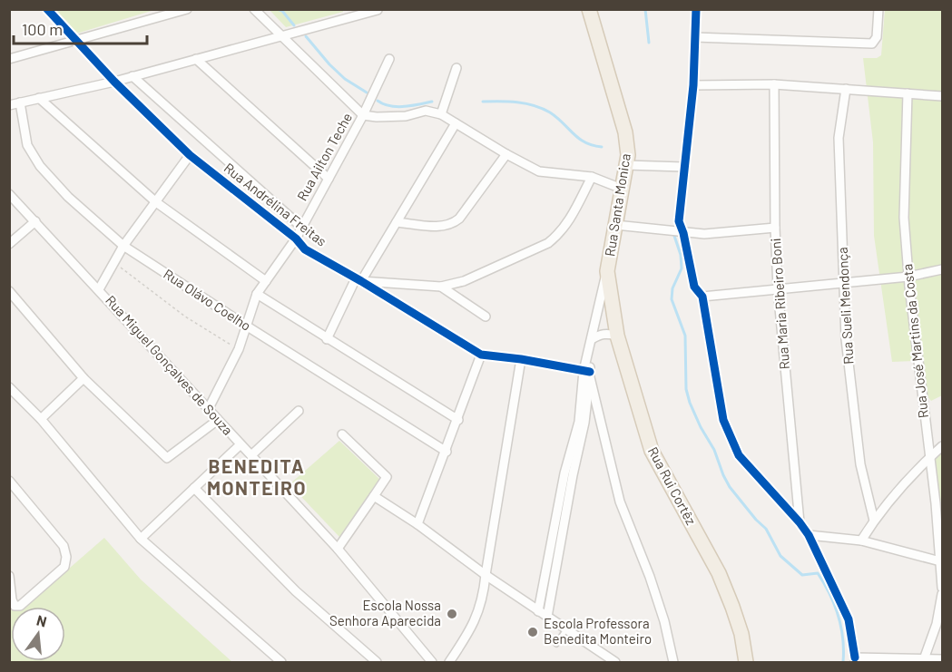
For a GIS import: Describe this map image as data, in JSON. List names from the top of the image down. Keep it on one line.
{"streets":{"main road":["Rua Santa Monica","Rua Rui Cortêz"],"street":["Rua Ailton Teche","Rua Andrélina Freitas","Rua Olávo Coelho","Rua Maria Ribeiro Boni","Rua Sueli Mendonça","Rua José Martins da Costa","Rua Miguel Gonçalves de Souza"]},"crossings":[["Rua Ailton Teche","Rua Andrélina Freitas"],["Rua Ailton Teche","Rua Olávo Coelho"],["Rua Ailton Teche","Rua Miguel Gonçalves de Souza"],["Rua Andrélina Freitas","Rua Santa Monica"],["Rua Santa Monica","Rua Rui Cortêz"]],"districts":["BENEDITA MONTEIRO"],"places":["Escola Nossa Senhora Aparecida","Escola Professora Benedita Monteiro"],"scale_bar":"100 m","north":"top"}
